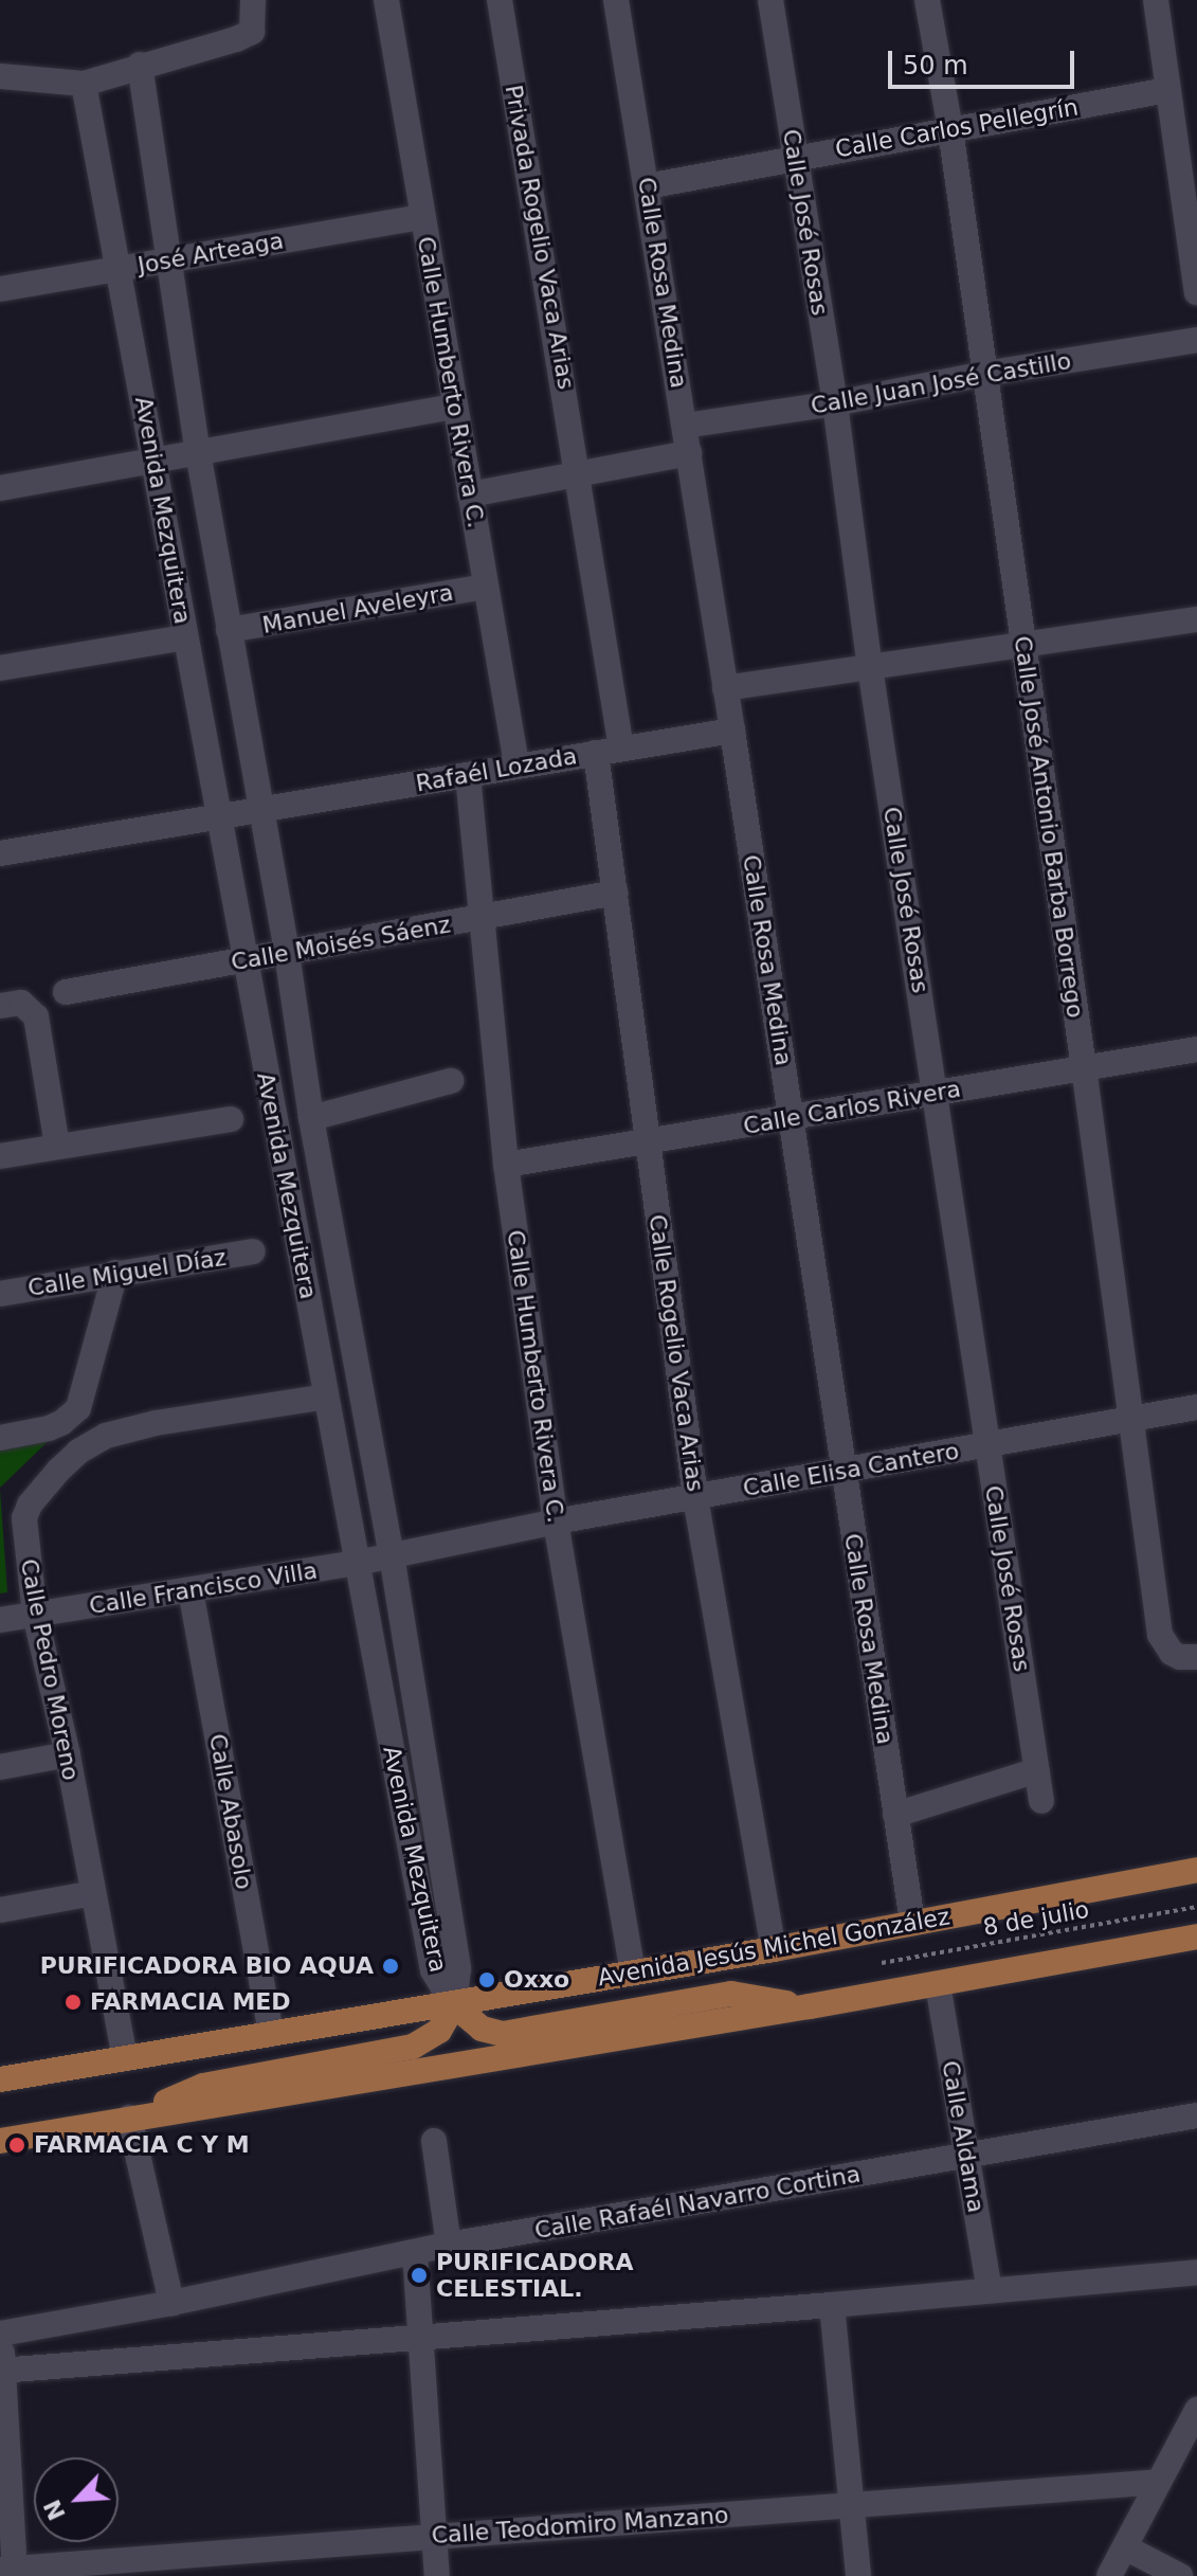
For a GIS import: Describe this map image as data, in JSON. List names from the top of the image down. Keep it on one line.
{"streets":{"main road":["Avenida Jesús Michel González"],"street":["Calle Carlos Pellegrín","Calle José Rosas","Privada Rogelio Vaca Arias","José Arteaga","Calle Rosa Medina","Calle Humberto Rivera C.","Calle Juan José Castillo","Avenida Mezquitera","Manuel Aveleyra","Rafaél Lozada","Calle José Antonio Barba Borrego","Calle Moisés Sáenz","Calle Carlos Rivera","Calle Miguel Díaz","Calle Rogelio Vaca Arias","Calle Elisa Cantero","Calle Francisco Villa","Calle Pedro Moreno","Calle Abasolo","Calle Aldama","Calle Rafaél Navarro Cortina","Calle Teodomiro Manzano"],"path":["8 de julio"]},"crossings":[["Calle Carlos Pellegrín","Calle José Rosas"],["Calle Carlos Pellegrín","Calle Rosa Medina"],["Calle Carlos Pellegrín","Calle José Antonio Barba Borrego"],["Calle José Rosas","Calle Juan José Castillo"],["Calle José Rosas","Calle Carlos Rivera"],["Calle José Rosas","Calle Elisa Cantero"],["Privada Rogelio Vaca Arias","Calle Rogelio Vaca Arias"],["José Arteaga","Calle Humberto Rivera C."],["José Arteaga","Avenida Mezquitera"],["Calle Rosa Medina","Calle Juan José Castillo"],["Calle Rosa Medina","Rafaél Lozada"],["Calle Rosa Medina","Calle Carlos Rivera"],["Calle Rosa Medina","Calle Elisa Cantero"],["Calle Rosa Medina","Avenida Jesús Michel González"],["Calle Humberto Rivera C.","Manuel Aveleyra"],["Calle Humberto Rivera C.","Rafaél Lozada"],["Calle Humberto Rivera C.","Calle Moisés Sáenz"],["Calle Humberto Rivera C.","Calle Carlos Rivera"],["Calle Humberto Rivera C.","Calle Elisa Cantero"],["Calle Humberto Rivera C.","Avenida Jesús Michel González"],["Calle Juan José Castillo","Calle José Antonio Barba Borrego"],["Avenida Mezquitera","Manuel Aveleyra"],["Avenida Mezquitera","Rafaél Lozada"],["Avenida Mezquitera","Calle Moisés Sáenz"],["Avenida Mezquitera","Calle Elisa Cantero"],["Avenida Mezquitera","Calle Francisco Villa"],["Avenida Mezquitera","Calle Pedro Moreno"],["Avenida Mezquitera","Avenida Jesús Michel González"],["Rafaél Lozada","Calle Rogelio Vaca Arias"],["Calle José Antonio Barba Borrego","Calle Carlos Rivera"],["Calle José Antonio Barba Borrego","Calle Elisa Cantero"],["Calle Moisés Sáenz","Calle Rogelio Vaca Arias"],["Calle Carlos Rivera","Calle Rogelio Vaca Arias"],["Calle Rogelio Vaca Arias","Calle Elisa Cantero"],["Calle Rogelio Vaca Arias","Avenida Jesús Michel González"],["Calle Elisa Cantero","Calle Francisco Villa"],["Calle Francisco Villa","Calle Pedro Moreno"],["Calle Francisco Villa","Calle Abasolo"],["Calle Pedro Moreno","Avenida Jesús Michel González"],["Calle Abasolo","Avenida Jesús Michel González"],["Calle Aldama","Calle Rafaél Navarro Cortina"]],"places":["PURIFICADORA BIO AQUA","Oxxo","FARMACIA MED","FARMACIA C Y M","PURIFICADORA CELESTIAL."],"scale_bar":"50 m","north":"bottom left"}
